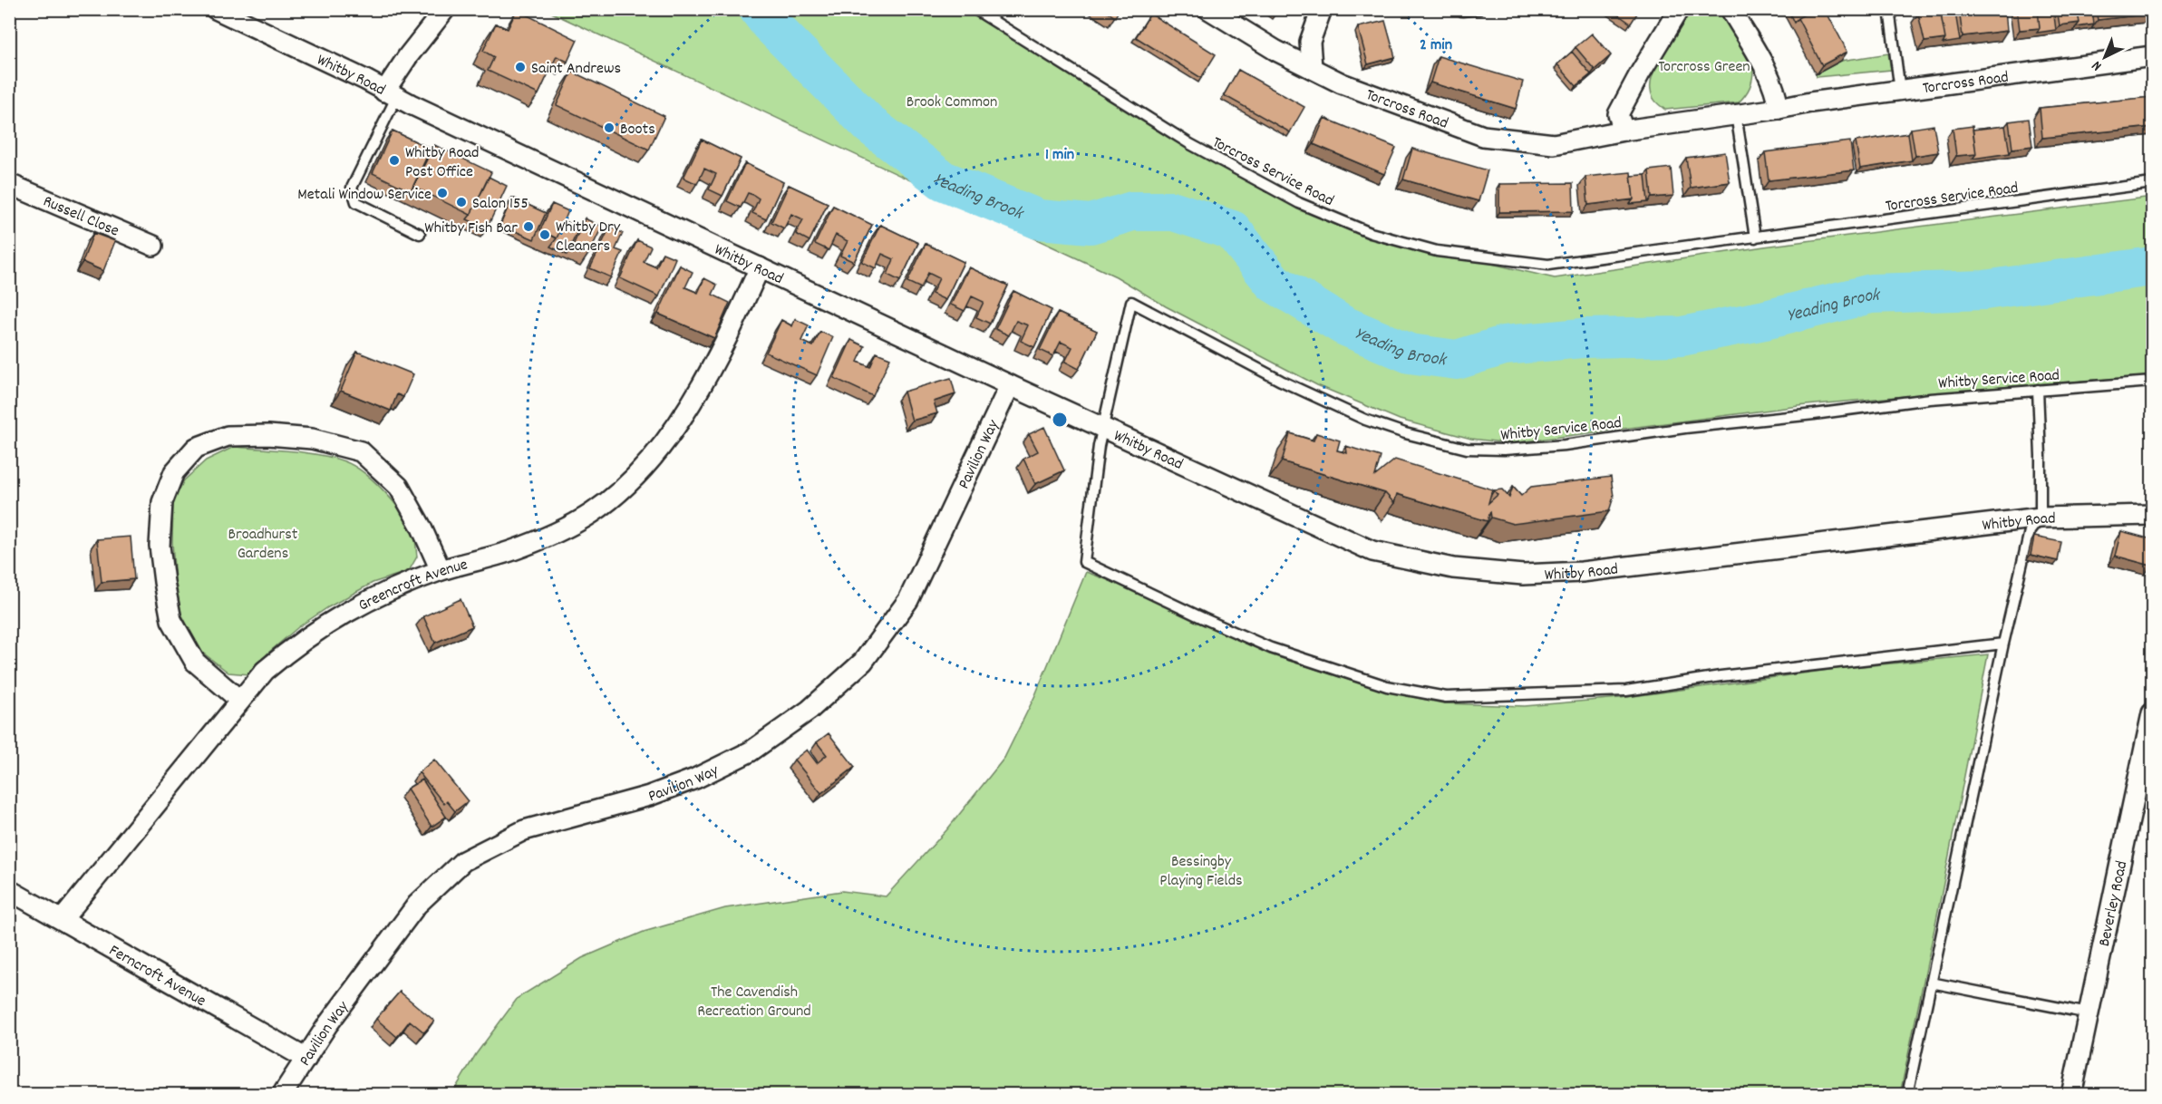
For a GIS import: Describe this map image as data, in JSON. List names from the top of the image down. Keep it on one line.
{"streets":{"street":["Whitby Road","Torcross Road","Russell Close","Pavilion Way","Greencroft Avenue","Beverley Road","Ferncroft Avenue"],"lane":["Torcross Service Road","Whitby Service Road"]},"crossings":[["Whitby Road","Whitby Service Road"],["Whitby Road","Pavilion Way"],["Whitby Road","Greencroft Avenue"],["Pavilion Way","Ferncroft Avenue"],["Greencroft Avenue","Ferncroft Avenue"]],"water":["Yeading Brook"],"parks":["Torcross Green","Brook Common","Broadhurst Gardens","Bessingby Playing Fields","The Cavendish Recreation Ground"],"places":["Saint Andrews","Boots","Whitby Road Post Office","Metali Window Service","Salon 155","Whitby Fish Bar","Whitby Dry Cleaners"],"north":"bottom left","rings":["2 min","1 min"]}
